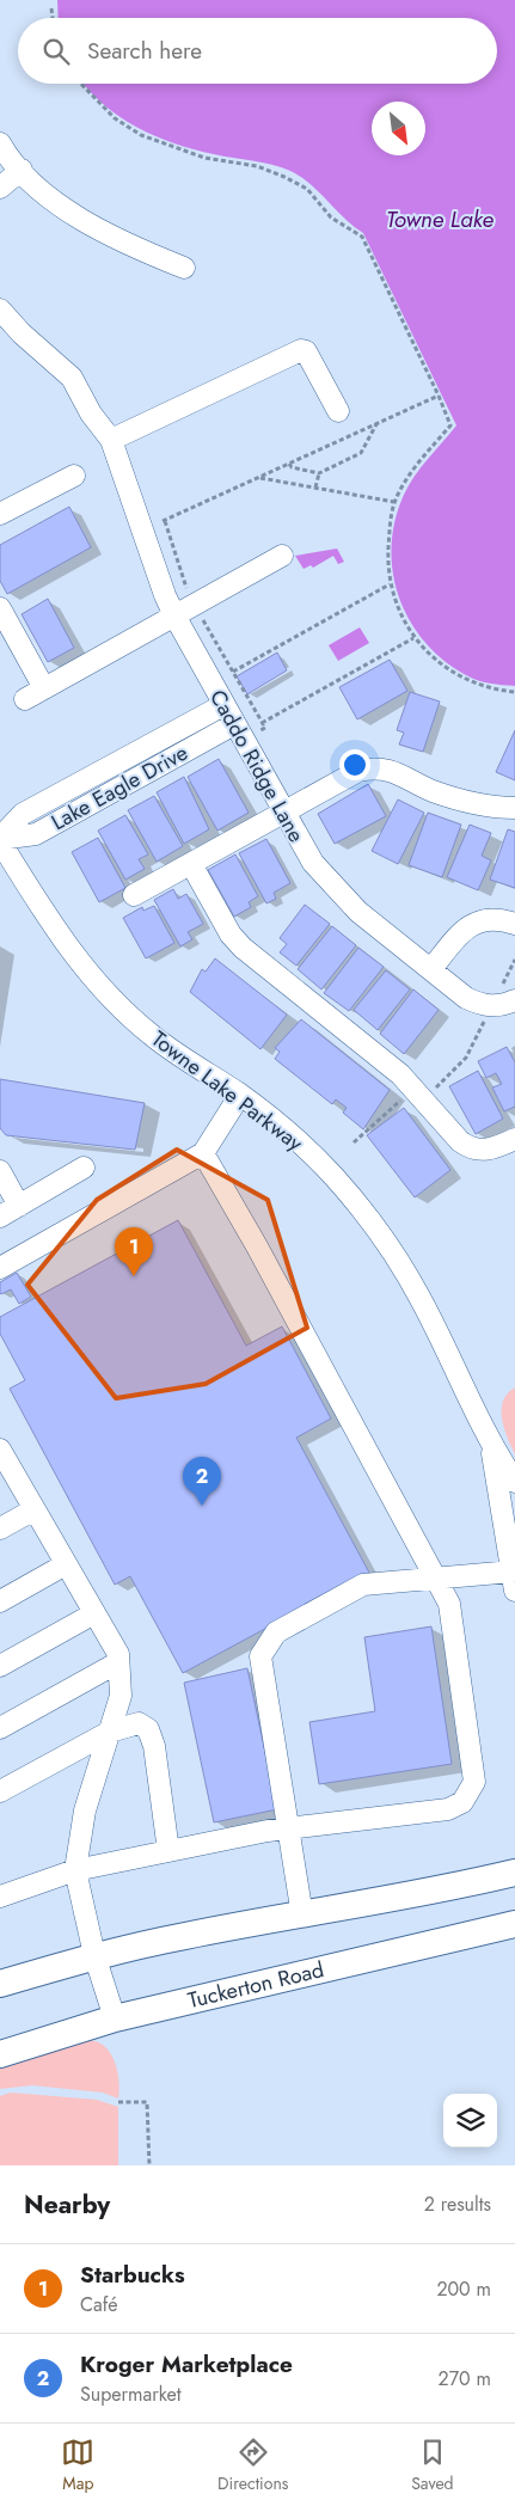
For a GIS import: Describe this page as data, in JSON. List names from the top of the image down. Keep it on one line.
{"streets":{"main road":["Tuckerton Road"],"street":["Caddo Ridge Lane","Lake Eagle Drive","Towne Lake Parkway"]},"crossings":[["Caddo Ridge Lane","Lake Eagle Drive"],["Lake Eagle Drive","Towne Lake Parkway"]],"water":["Towne Lake"],"north":"bottom right","page":{"search":"Search here","pins":["1","2"],"heading":["Nearby","2 results"],"list":[{"mark":"1","name":"Starbucks","note":"Café","value":"200 m"},{"mark":"2","name":"Kroger Marketplace","note":"Supermarket","value":"270 m"}],"nav":["Map","Directions","Saved"]}}
